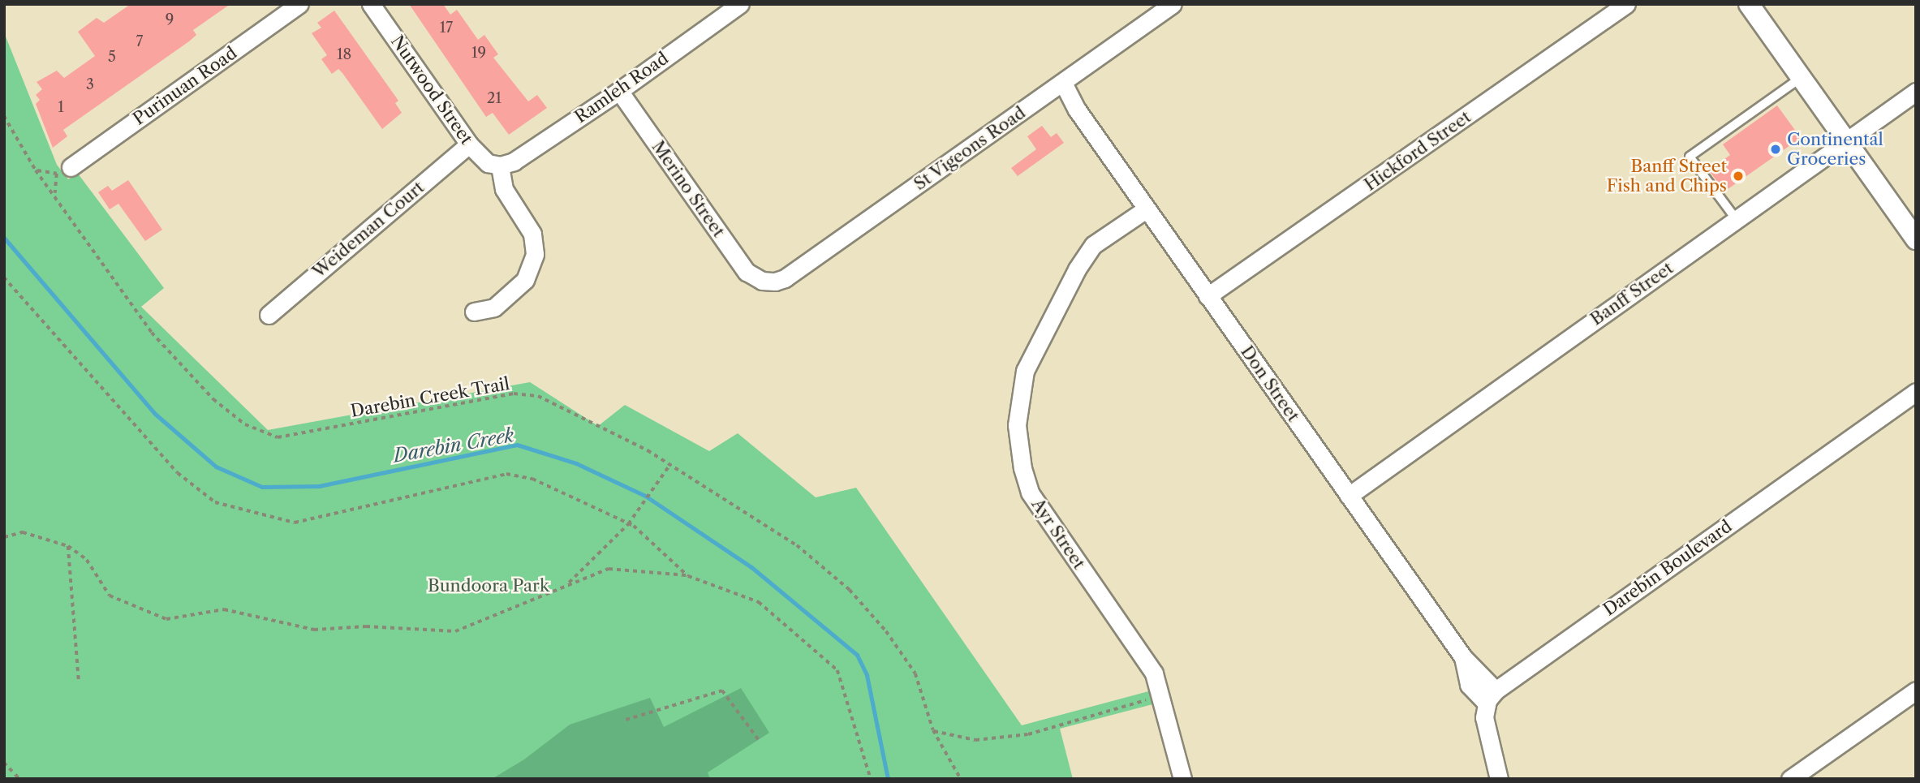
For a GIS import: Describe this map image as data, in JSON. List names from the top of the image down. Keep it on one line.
{"streets":{"street":["Purinuan Road","Ramleh Road","Nutwood Street","St Vigeons Road","Hickford Street","Merino Street","Weideman Court","Banff Street","Don Street","Ayr Street","Darebin Boulevard"],"path":["Darebin Creek Trail"]},"crossings":[["Ramleh Road","Nutwood Street"],["Ramleh Road","Merino Street"],["Nutwood Street","Weideman Court"],["St Vigeons Road","Merino Street"],["St Vigeons Road","Don Street"],["Hickford Street","Don Street"],["Banff Street","Don Street"],["Don Street","Ayr Street"],["Don Street","Darebin Boulevard"]],"water":["Darebin Creek"],"parks":["Bundoora Park"],"places":["Continental Groceries","Banff Street Fish and Chips"],"house_numbers":["9","17","7","19","18","5","3","21","1"]}
